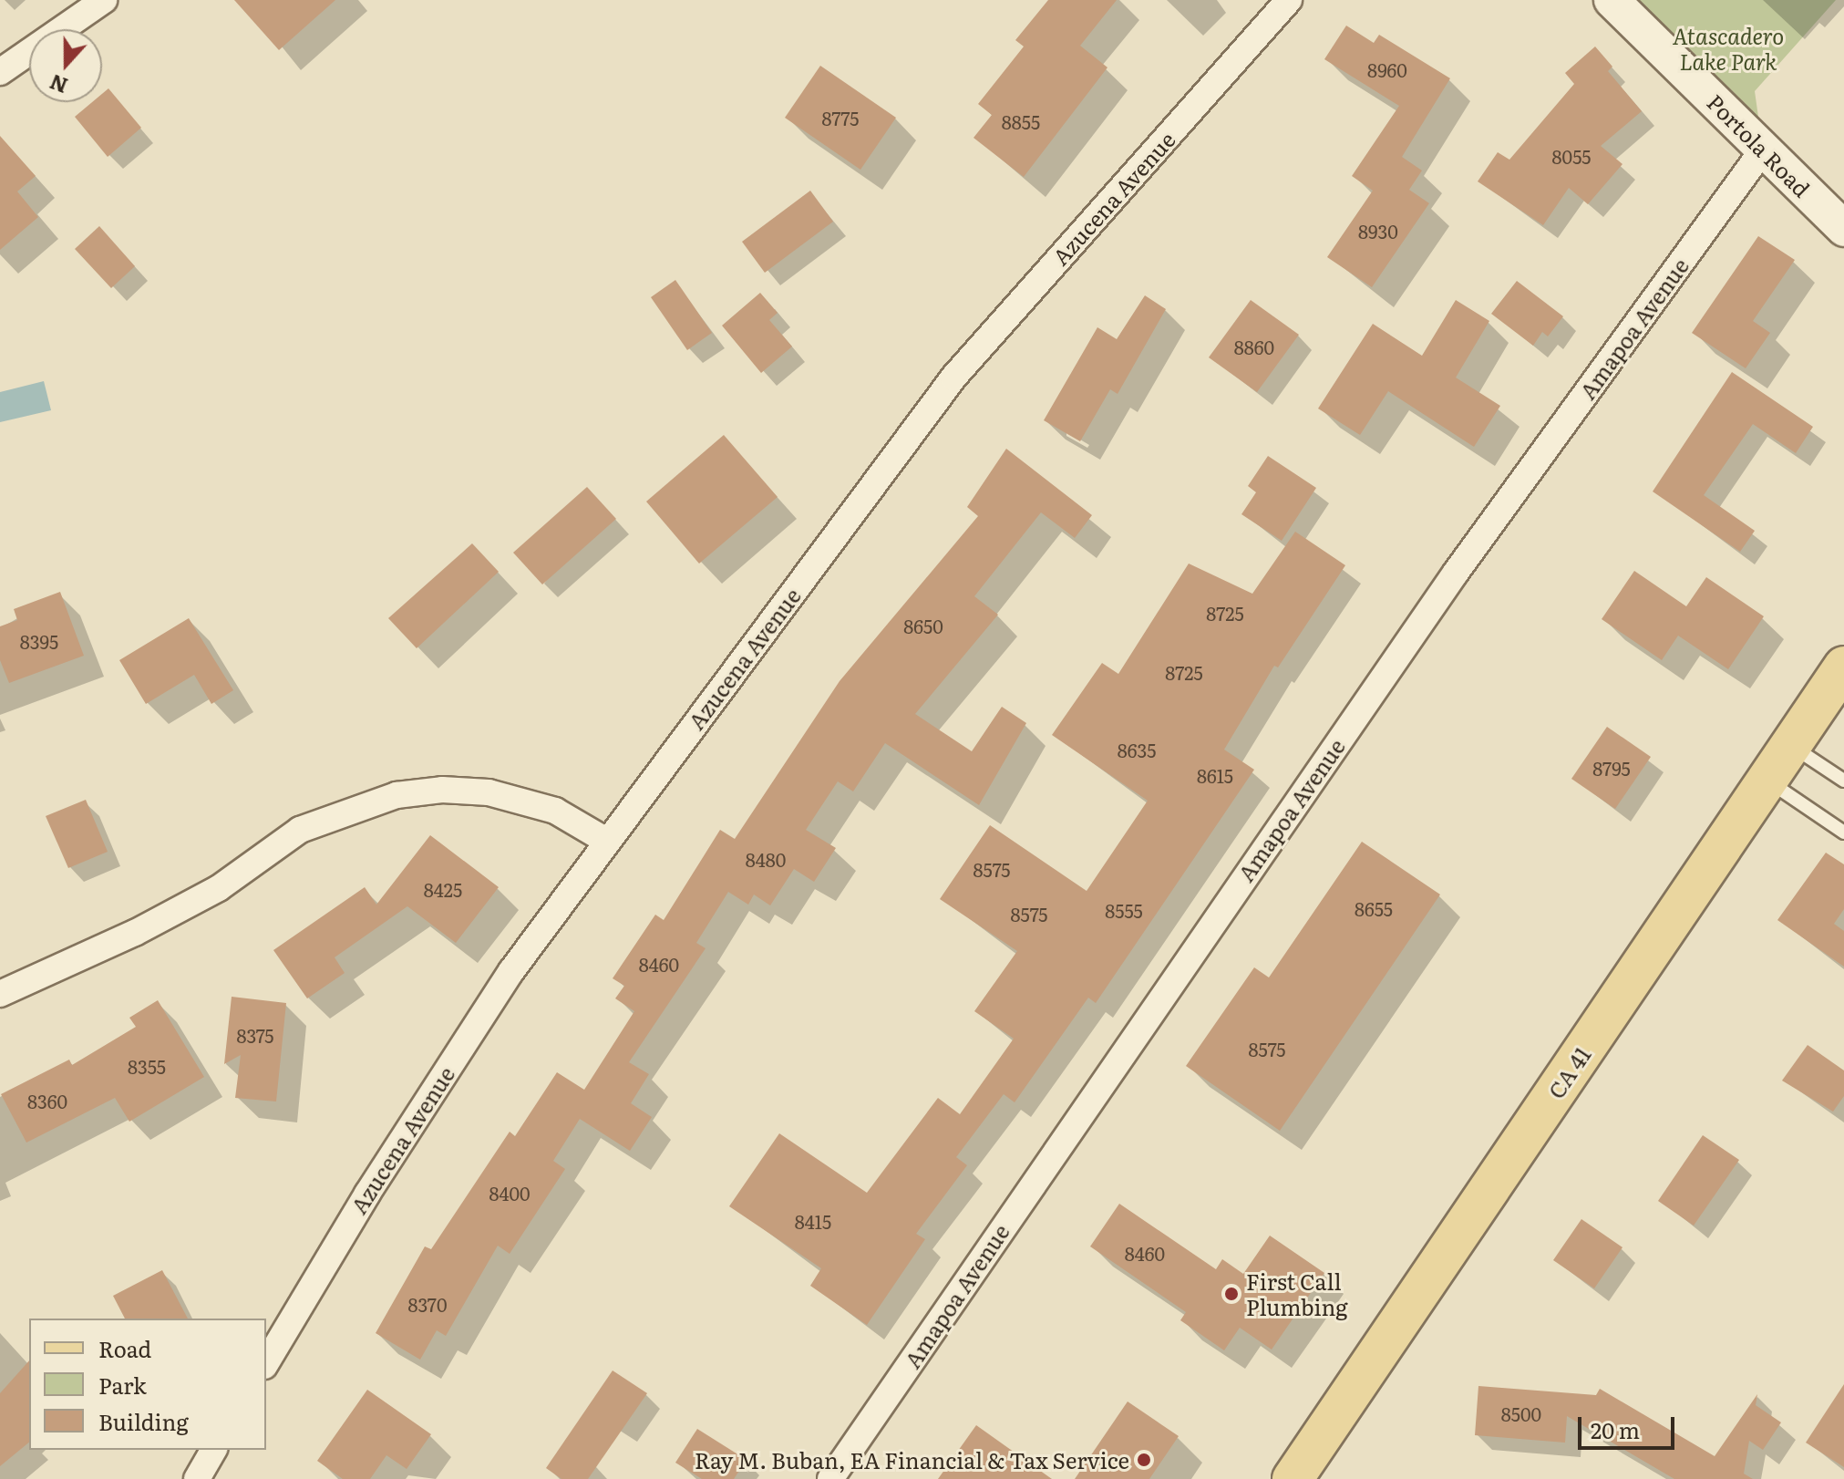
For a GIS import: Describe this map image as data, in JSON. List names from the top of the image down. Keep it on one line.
{"streets":{"main road":["CA 41"],"street":["Portola Road","Azucena Avenue","Amapoa Avenue"]},"crossings":[["Portola Road","Amapoa Avenue"]],"parks":["Atascadero Lake Park"],"places":["First Call Plumbing","Ray M. Buban, EA Financial & Tax Service"],"house_numbers":["8960","8775","8855","8055","8930","8860","8725","8650","8395","8725","8635","8795","8615","8480","8575","8425","8655","8555","8575","8460","8375","8575","8355","8360","8400","8415","8460","8370","8500"],"legend":["Road","Park","Building"],"scale_bar":"20 m","north":"bottom"}
